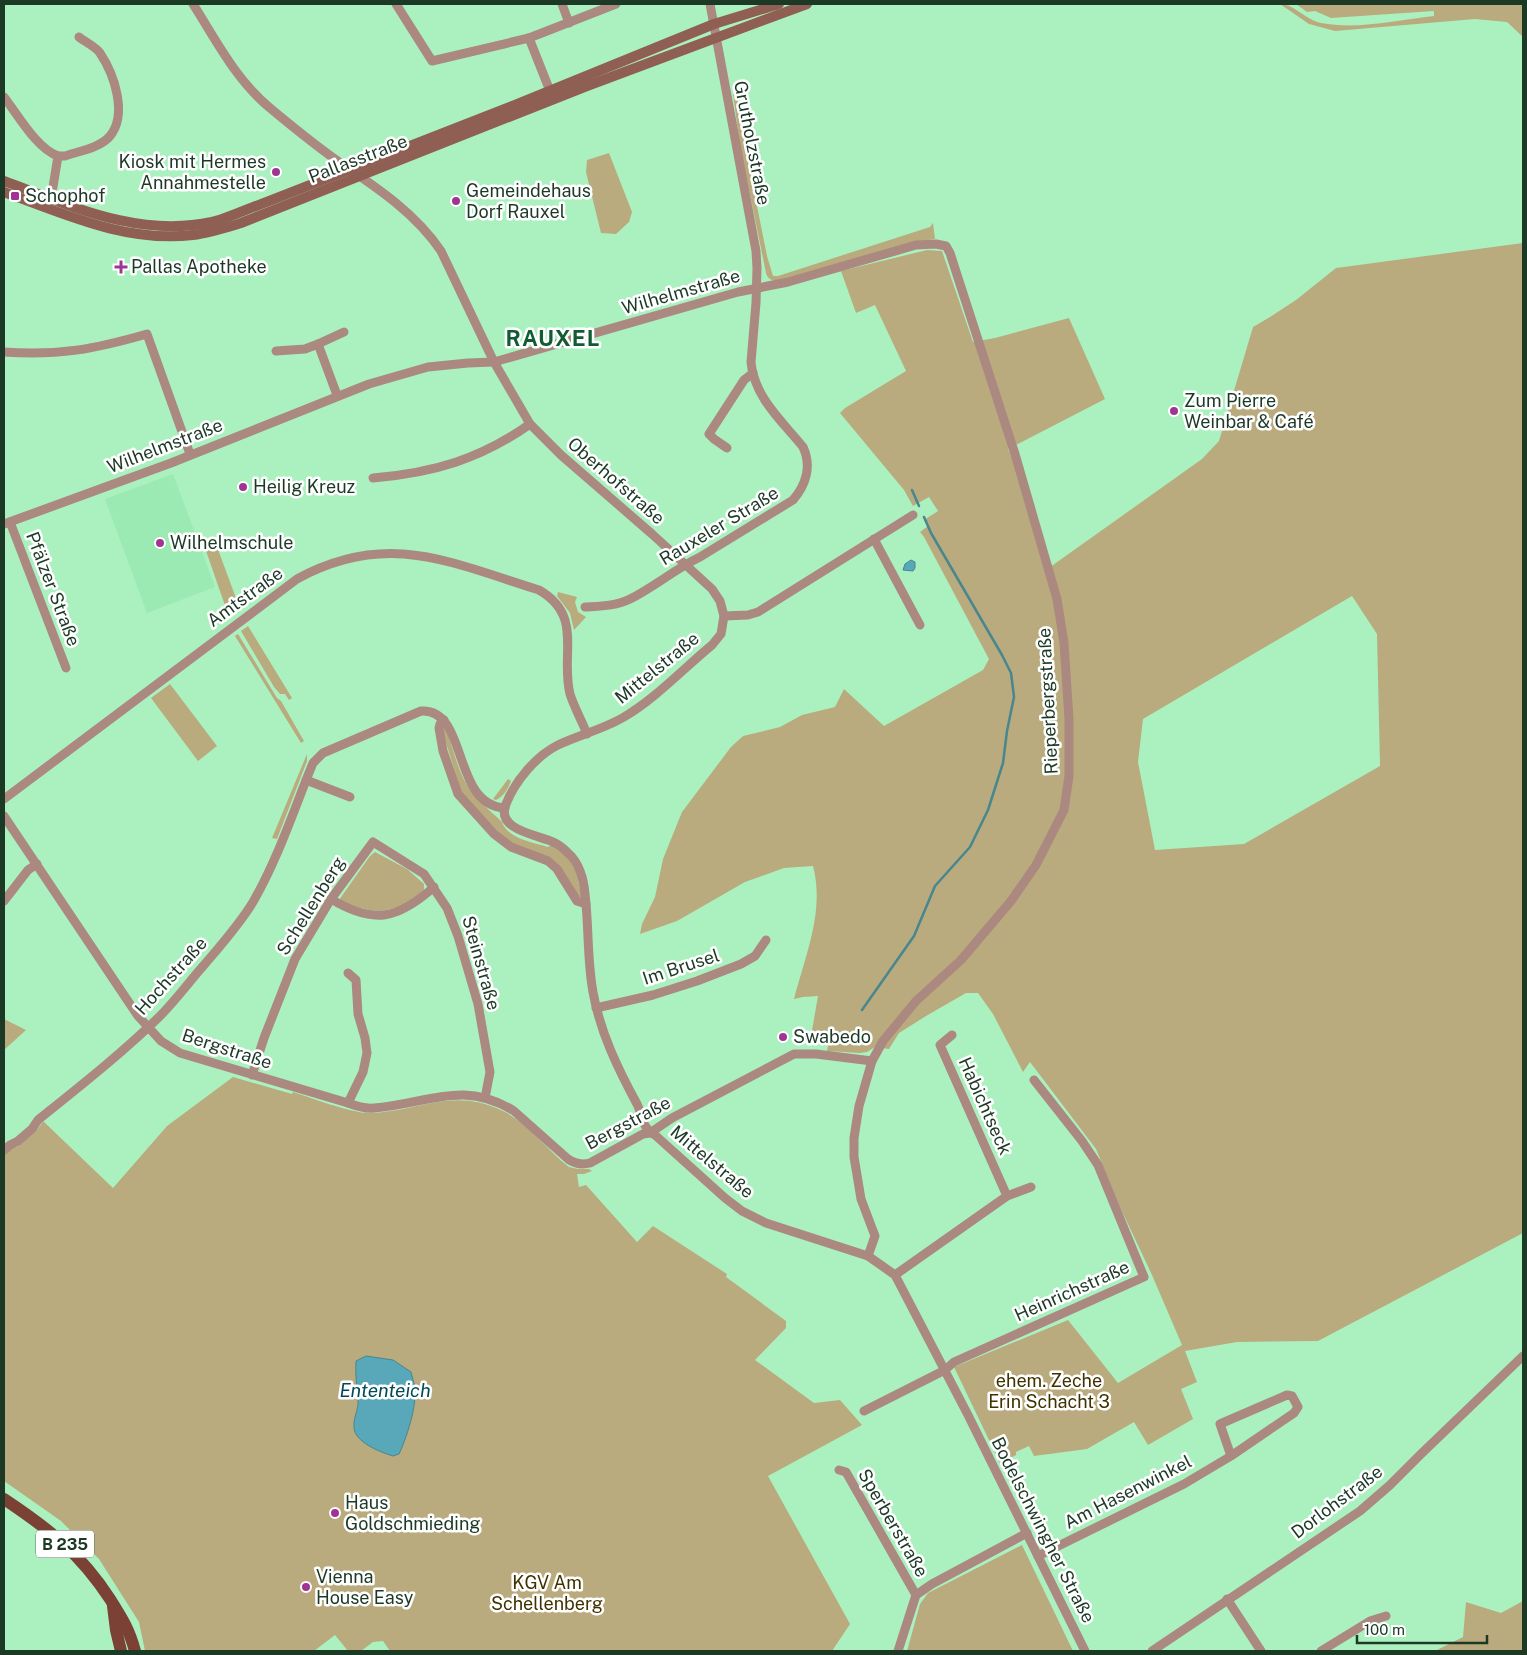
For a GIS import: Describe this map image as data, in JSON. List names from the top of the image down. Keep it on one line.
{"streets":{"main road":["Pallasstraße","B 235"],"street":["Grutholzstraße","Wilhelmstraße","Oberhofstraße","Rauxeler Straße","Pfälzer Straße","Amtstraße","Mittelstraße","Rieperbergstraße","Schellenberg","Steinstraße","Im Brusel","Hochstraße","Bergstraße","Habichtseck","Heinrichstraße","Am Hasenwinkel","Dorlohstraße","Sperberstraße","Bodelschwingher Straße"]},"crossings":[["Grutholzstraße","Pallasstraße"],["Grutholzstraße","Wilhelmstraße"],["Grutholzstraße","Rauxeler Straße"],["Pallasstraße","Oberhofstraße"],["Wilhelmstraße","Oberhofstraße"],["Wilhelmstraße","Rauxeler Straße"],["Wilhelmstraße","Pfälzer Straße"],["Wilhelmstraße","Rieperbergstraße"],["Oberhofstraße","Rauxeler Straße"],["Oberhofstraße","Mittelstraße"],["Amtstraße","Mittelstraße"],["Mittelstraße","Rieperbergstraße"],["Mittelstraße","Im Brusel"],["Mittelstraße","Bergstraße"],["Rieperbergstraße","Bergstraße"],["Schellenberg","Steinstraße"],["Schellenberg","Bergstraße"],["Steinstraße","Bergstraße"],["Hochstraße","Bergstraße"],["Heinrichstraße","Bodelschwingher Straße"],["Am Hasenwinkel","Bodelschwingher Straße"]],"districts":["RAUXEL"],"water":["Ententeich"],"parks":["ehem. Zeche Erin Schacht 3","KGV Am Schellenberg"],"places":{"other":["Kiosk mit Hermes Annahmestelle","Gemeindehaus Dorf Rauxel","Zum Pierre Weinbar & Café","Heilig Kreuz","Wilhelmschule","Swabedo","Haus Goldschmieding","Vienna House Easy"],"transit":["Schophof"],"health":["Pallas Apotheke"]},"scale_bar":"100 m"}
